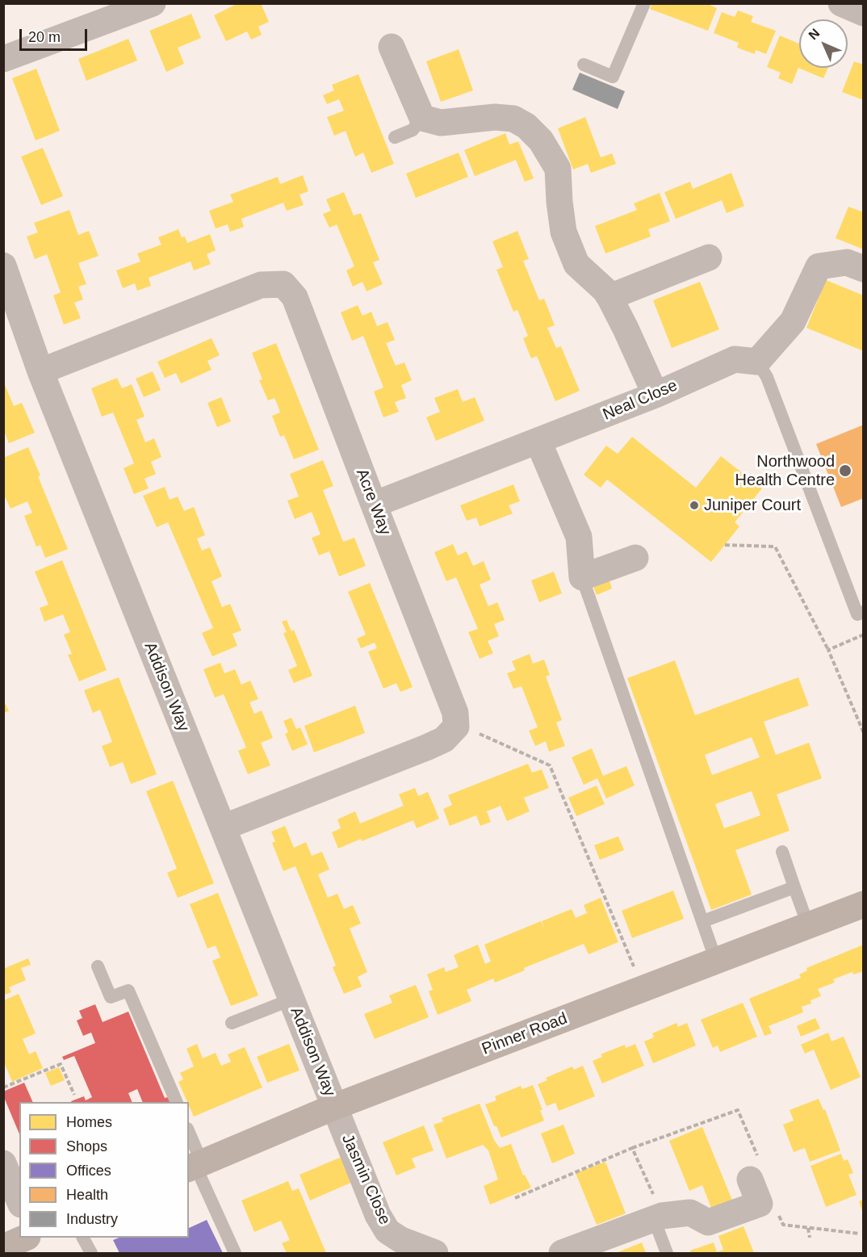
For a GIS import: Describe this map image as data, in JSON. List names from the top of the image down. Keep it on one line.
{"streets":{"main road":["Pinner Road"],"street":["Neal Close","Acre Way","Addison Way","Jasmin Close"]},"crossings":[["Neal Close","Acre Way"],["Acre Way","Addison Way"],["Addison Way","Pinner Road"],["Addison Way","Jasmin Close"],["Pinner Road","Jasmin Close"]],"places":["Northwood Health Centre","Juniper Court"],"legend":["Homes","Shops","Offices","Health","Industry"],"scale_bar":"20 m","north":"top left"}
